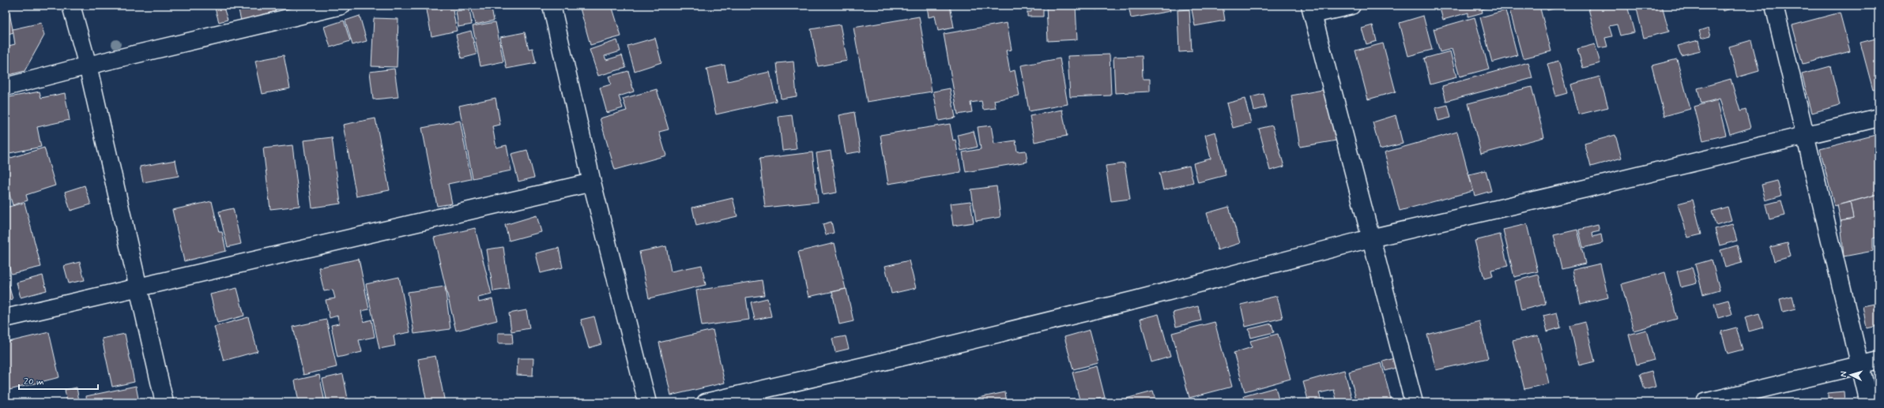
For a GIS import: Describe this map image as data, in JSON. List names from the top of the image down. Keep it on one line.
{"scale_bar":"20 m","north":"left"}
